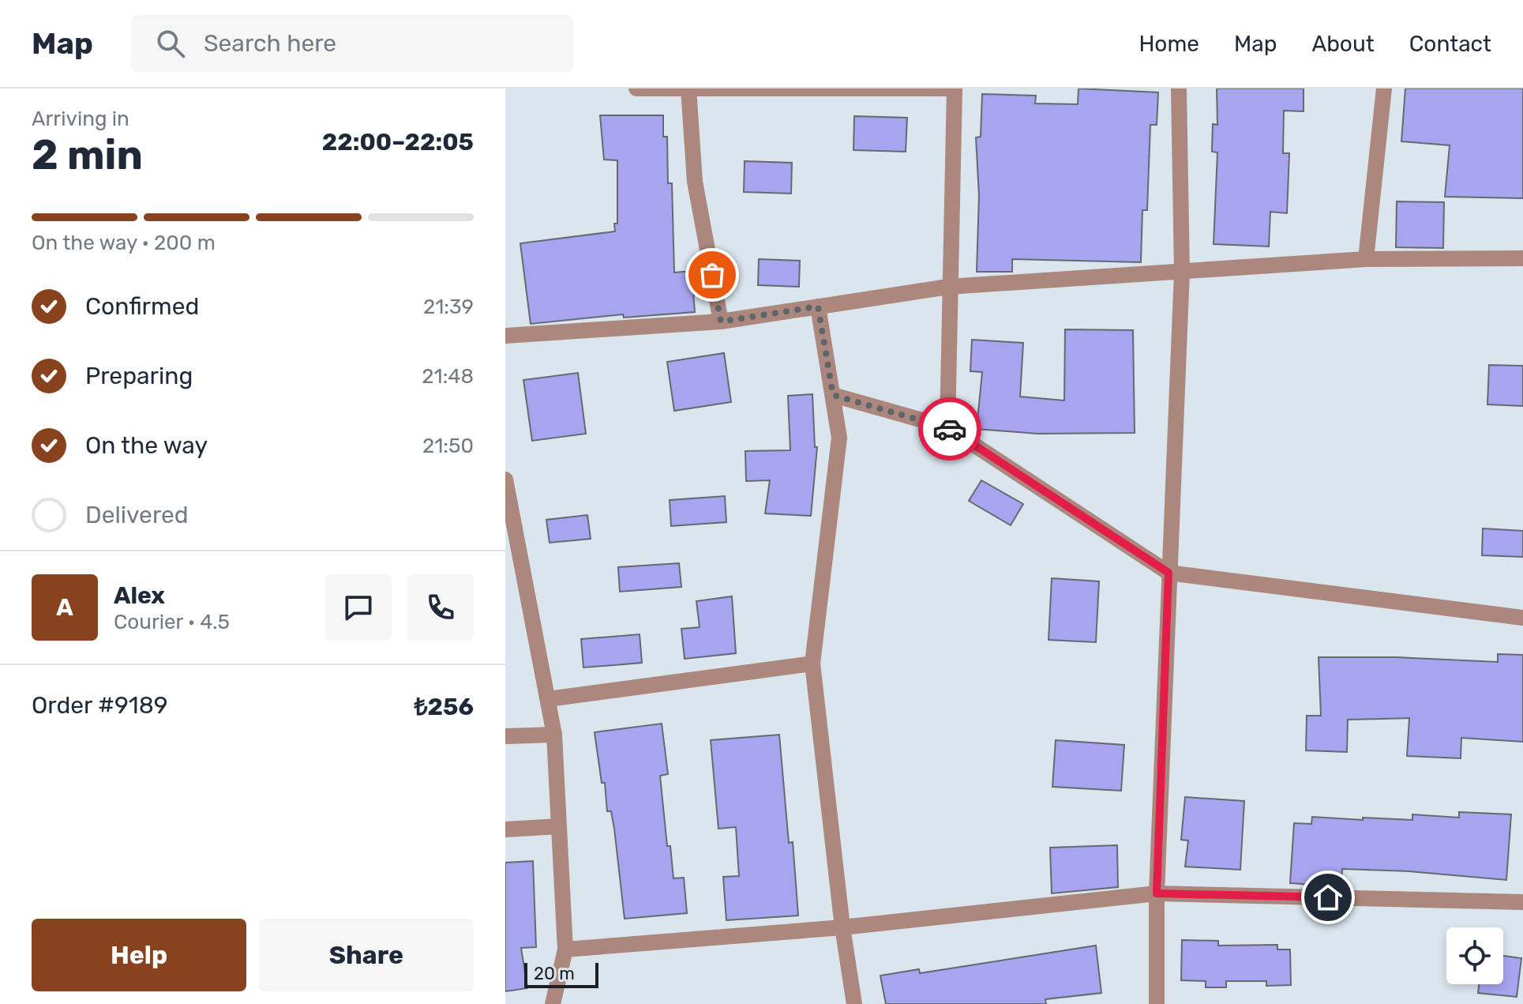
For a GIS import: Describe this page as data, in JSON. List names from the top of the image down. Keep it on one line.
{"scale_bar":"20 m","page":{"header":"Map","search":"Search here","nav":["Home","Map","About","Contact"],"heading":["2 min","Arriving in","22:00–22:05"],"panel":["Alex","Courier · 4.5","Order #9189","₺256"],"bar":"On the way · 200 m","list":[["Confirmed","21:39"],["Preparing","21:48"],["On the way","21:50"],"Delivered"],"round":"A","buttons":["Help","Share"],"scale":"20 m"}}
